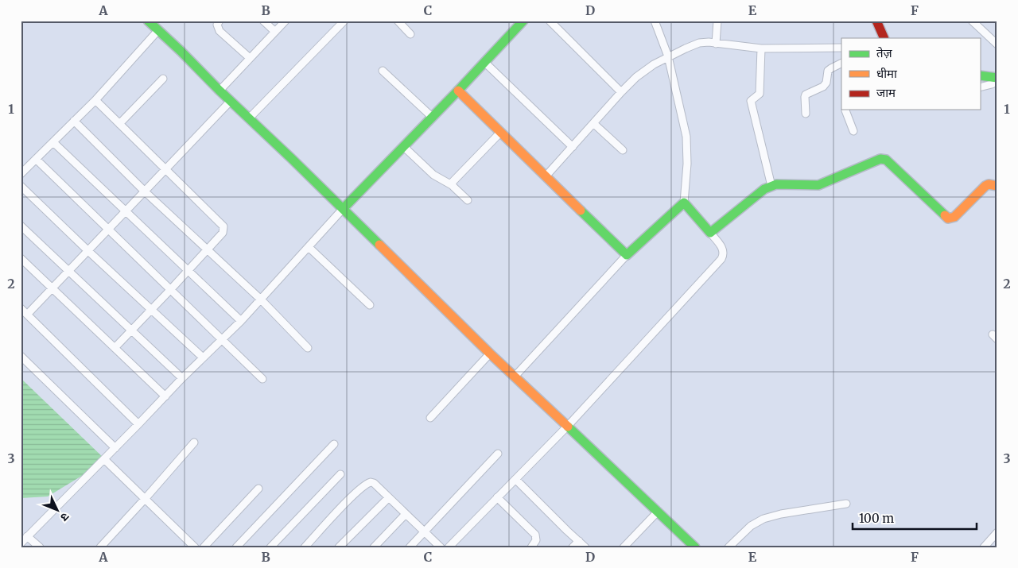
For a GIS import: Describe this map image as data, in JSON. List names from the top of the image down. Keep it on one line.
{"legend":["तेज़","धीमा","जाम"],"scale_bar":"100 m","north":"bottom right","grid":{"columns":["A","B","C","D","E","F"],"rows":["1","2","3"]}}
